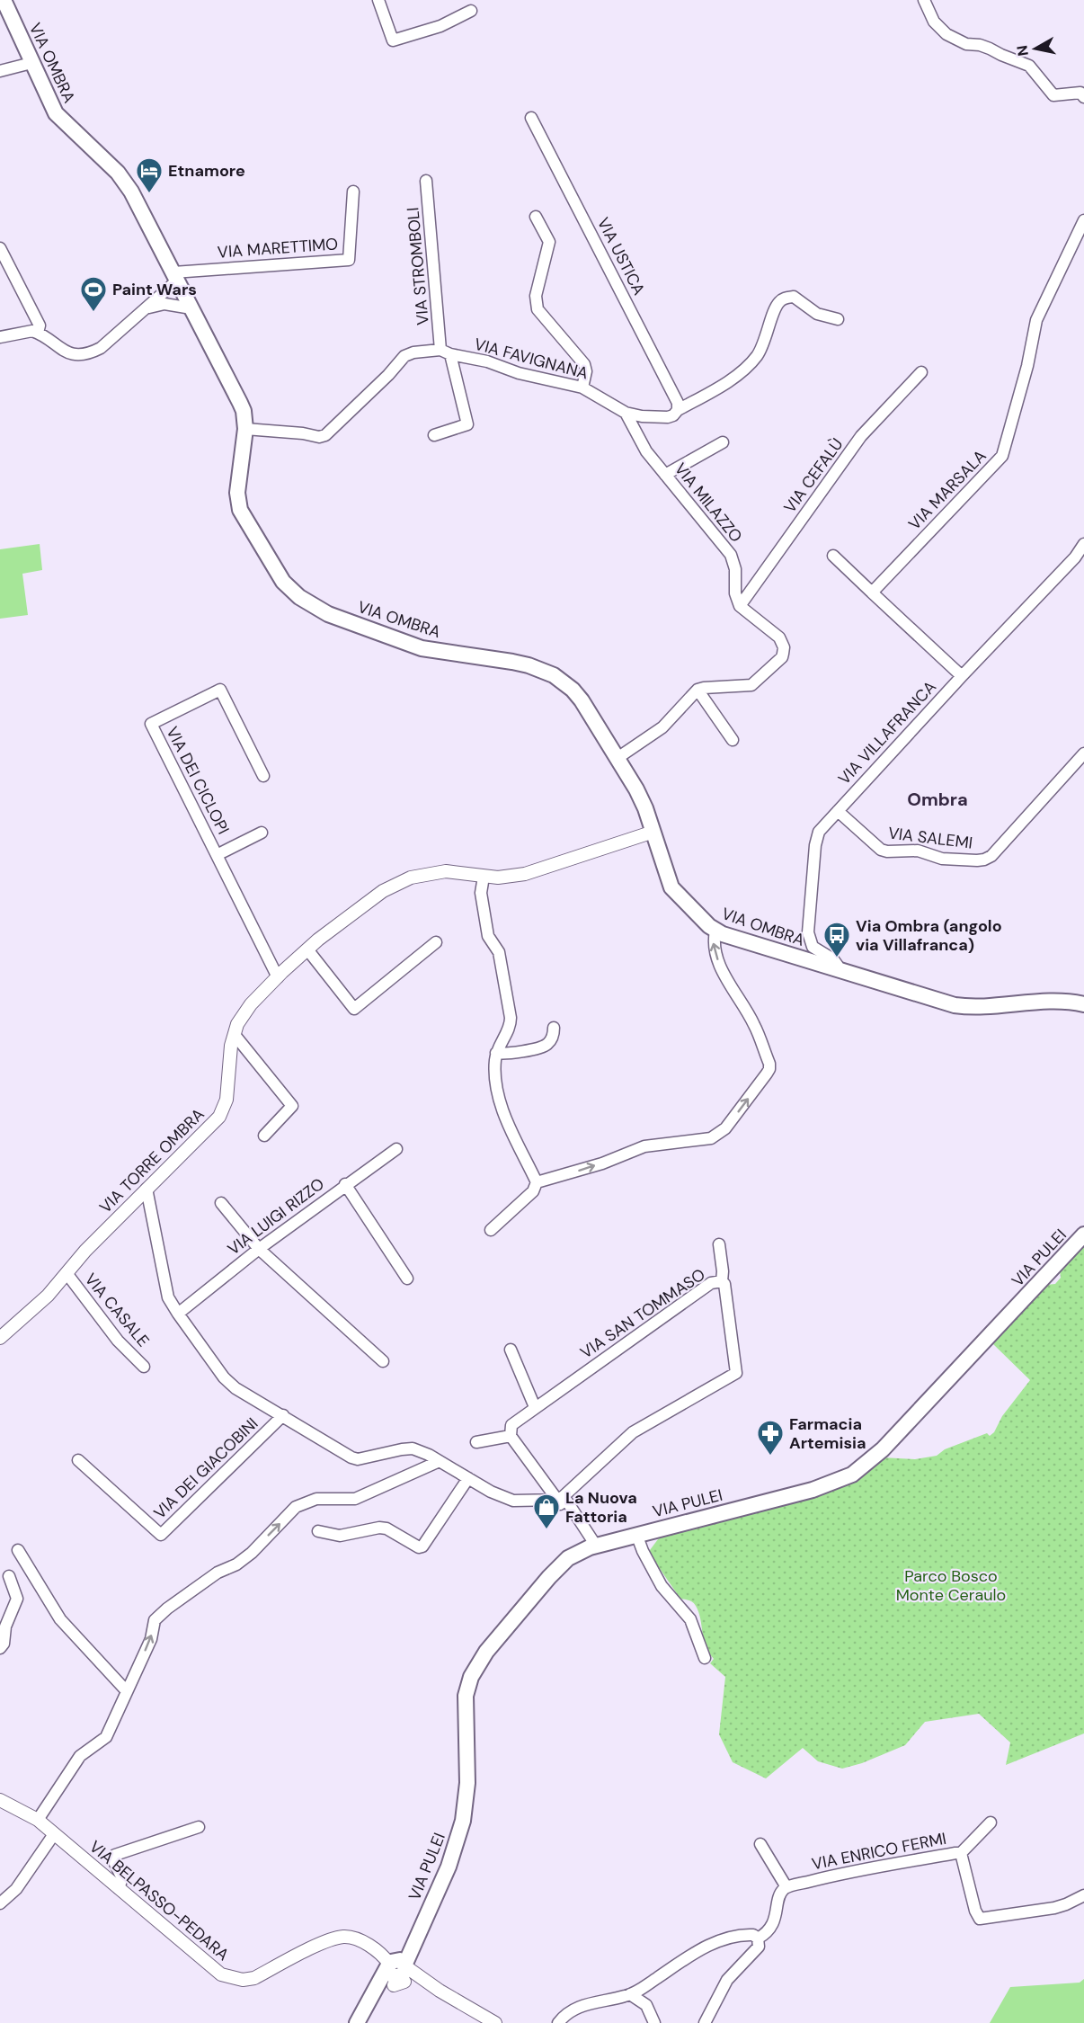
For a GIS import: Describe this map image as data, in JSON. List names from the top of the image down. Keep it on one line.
{"streets":{"main road":["VIA OMBRA","VIA PULEI"],"street":["VIA MARETTIMO","VIA USTICA","VIA STROMBOLI","VIA FAVIGNANA","VIA CEFALÙ","VIA MARSALA","VIA MILAZZO","VIA VILLAFRANCA","VIA DEI CICLOPI","VIA SALEMI","VIA TORRE OMBRA","VIA LUIGI RIZZO","VIA CASALE","VIA SAN TOMMASO","VIA DEI GIACOBINI","VIA ENRICO FERMI","VIA BELPASSO-PEDARA"]},"crossings":[["VIA OMBRA","VIA MARETTIMO"],["VIA OMBRA","VIA FAVIGNANA"],["VIA OMBRA","VIA VILLAFRANCA"],["VIA OMBRA","VIA TORRE OMBRA"],["VIA USTICA","VIA FAVIGNANA"],["VIA STROMBOLI","VIA FAVIGNANA"],["VIA FAVIGNANA","VIA MILAZZO"],["VIA CEFALÙ","VIA MILAZZO"],["VIA VILLAFRANCA","VIA SALEMI"],["VIA DEI CICLOPI","VIA TORRE OMBRA"],["VIA TORRE OMBRA","VIA CASALE"],["VIA PULEI","VIA BELPASSO-PEDARA"]],"districts":["Ombra"],"parks":["Parco Bosco Monte Ceraulo"],"places":{"hotel":["Etnamore"],"sports":["Paint Wars"],"bus stop":["Via Ombra (angolo via Villafranca)"],"pharmacy":["Farmacia Artemisia"],"shop":["La Nuova Fattoria"]},"north":"left"}
